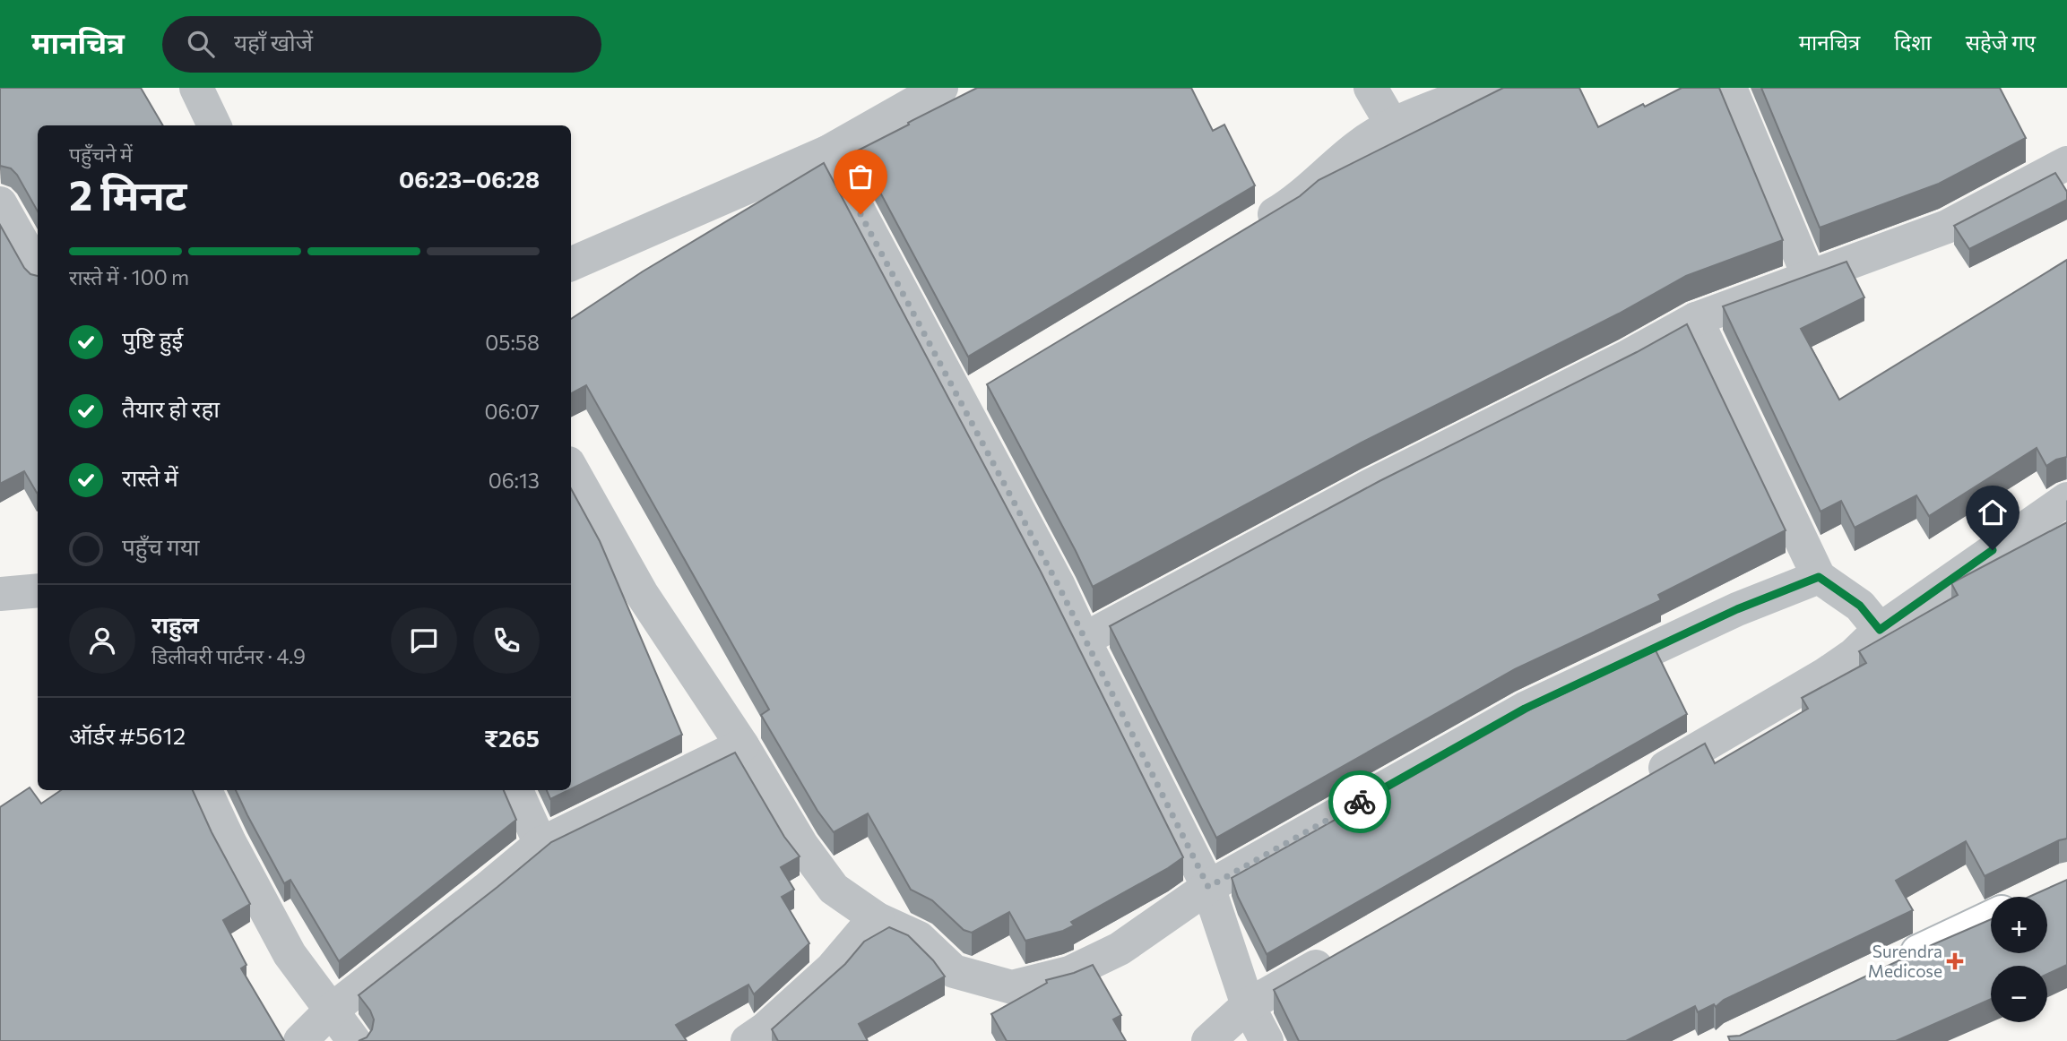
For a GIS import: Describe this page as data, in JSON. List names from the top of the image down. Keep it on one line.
{"places":{"health":["Surendra Medicose"]},"page":{"header":"मानचित्र","search":"यहाँ खोजें","nav":["मानचित्र","दिशा","सहेजे गए"],"heading":["2 मिनट","पहुँचने में","06:23–06:28"],"panel":["राहुल","डिलीवरी पार्टनर · 4.9","ऑर्डर #5612","₹265"],"bar":"रास्ते में · 100 m","list":[["पुष्टि हुई","05:58"],["तैयार हो रहा","06:07"],["रास्ते में","06:13"],"पहुँच गया"],"map_buttons":["+","−"]}}
